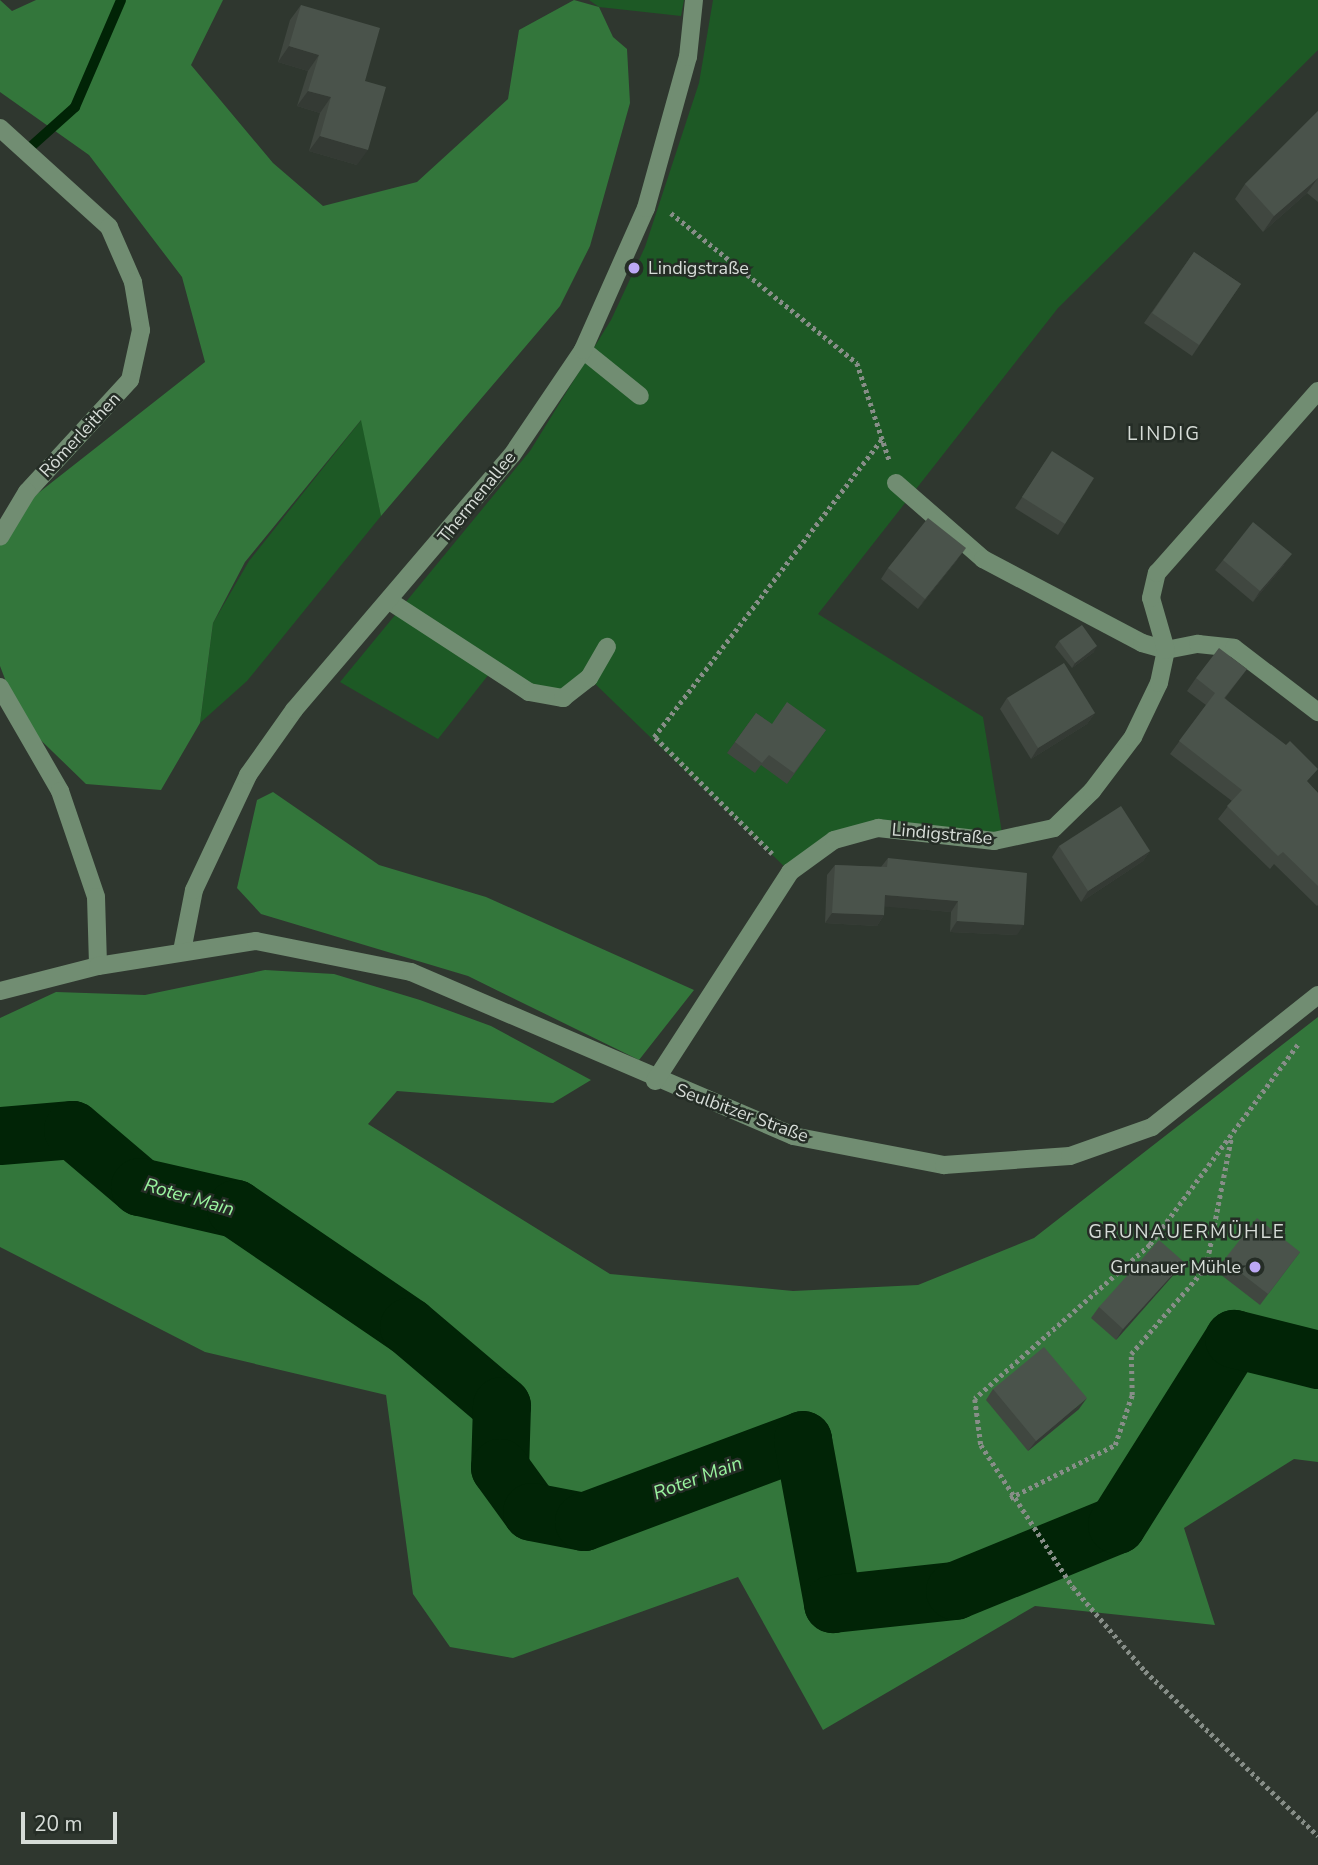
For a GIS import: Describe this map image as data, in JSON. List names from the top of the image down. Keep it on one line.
{"streets":{"street":["Römerleithen","Thermenallee","Lindigstraße","Seulbitzer Straße"]},"crossings":[["Thermenallee","Seulbitzer Straße"],["Lindigstraße","Seulbitzer Straße"]],"districts":["LINDIG","GRUNAUERMÜHLE"],"water":["Roter Main"],"places":["Lindigstraße","Grunauer Mühle"],"scale_bar":"20 m"}
